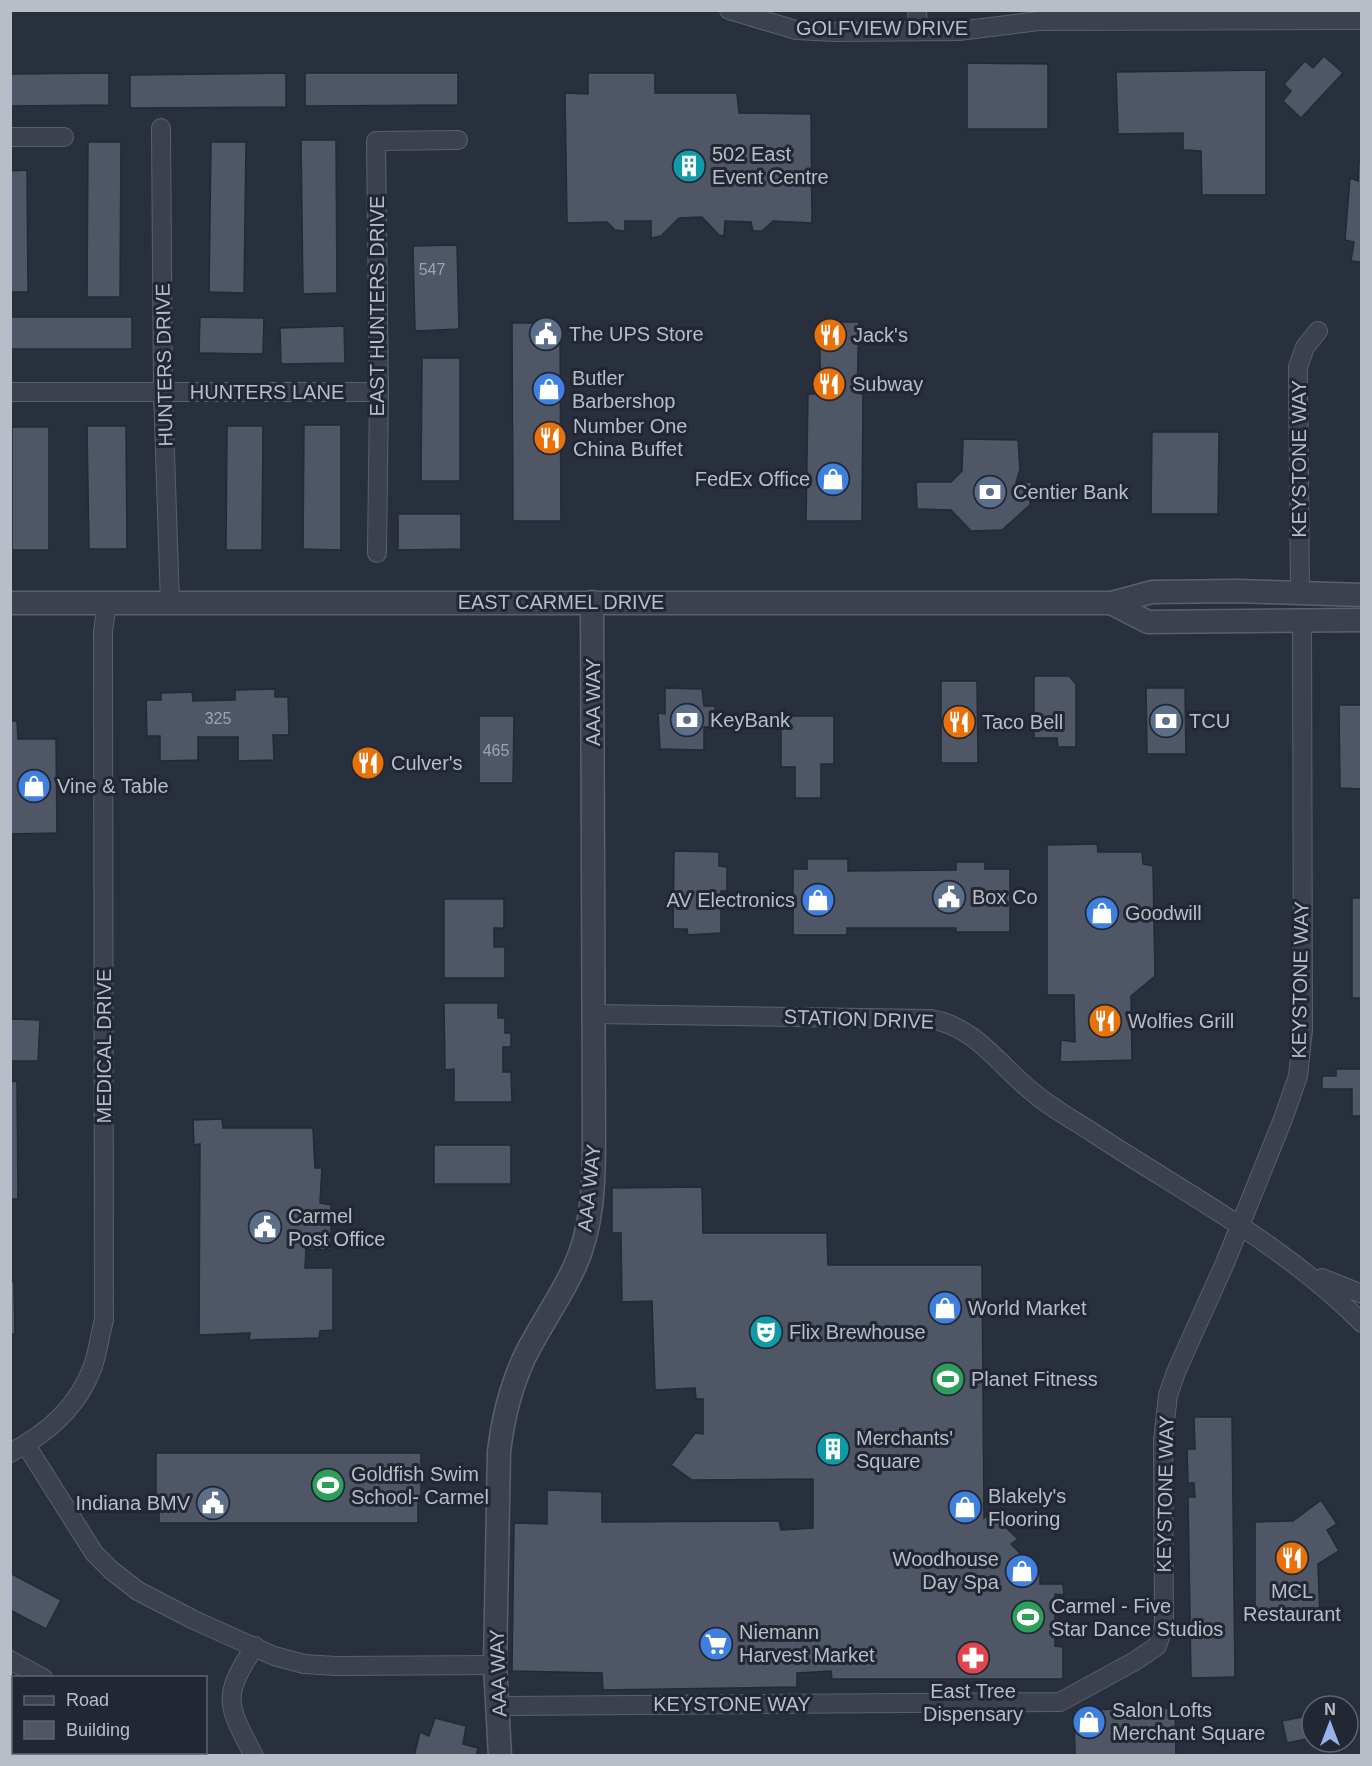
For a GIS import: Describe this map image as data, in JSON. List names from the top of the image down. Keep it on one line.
{"streets":{"street":["GOLFVIEW DRIVE","EAST HUNTERS DRIVE","HUNTERS DRIVE","HUNTERS LANE","KEYSTONE WAY","EAST CARMEL DRIVE","AAA WAY","STATION DRIVE","MEDICAL DRIVE"]},"crossings":[["EAST HUNTERS DRIVE","HUNTERS LANE"],["HUNTERS DRIVE","HUNTERS LANE"],["HUNTERS DRIVE","EAST CARMEL DRIVE"],["KEYSTONE WAY","EAST CARMEL DRIVE"],["KEYSTONE WAY","AAA WAY"],["KEYSTONE WAY","STATION DRIVE"],["EAST CARMEL DRIVE","AAA WAY"],["EAST CARMEL DRIVE","MEDICAL DRIVE"],["AAA WAY","STATION DRIVE"]],"places":{"building":["502 East Event Centre","Merchants' Square"],"public building":["The UPS Store","Box Co","Carmel Post Office","Indiana BMV"],"restaurant":["Jack's","Subway","Number One China Buffet","Taco Bell","Culver's","Wolfies Grill","MCL Restaurant"],"shop":["Butler Barbershop","FedEx Office","Vine & Table","AV Electronics","Goodwill","World Market","Blakely's Flooring","Woodhouse Day Spa","Salon Lofts Merchant Square"],"bank":["Centier Bank","KeyBank","TCU"],"theatre":["Flix Brewhouse"],"sports":["Planet Fitness","Goldfish Swim School- Carmel","Carmel - Five Star Dance Studios"],"supermarket":["Niemann Harvest Market"],"pharmacy":["East Tree Dispensary"]},"house_numbers":["547","325","465"],"legend":["Road","Building"],"north":"top"}
